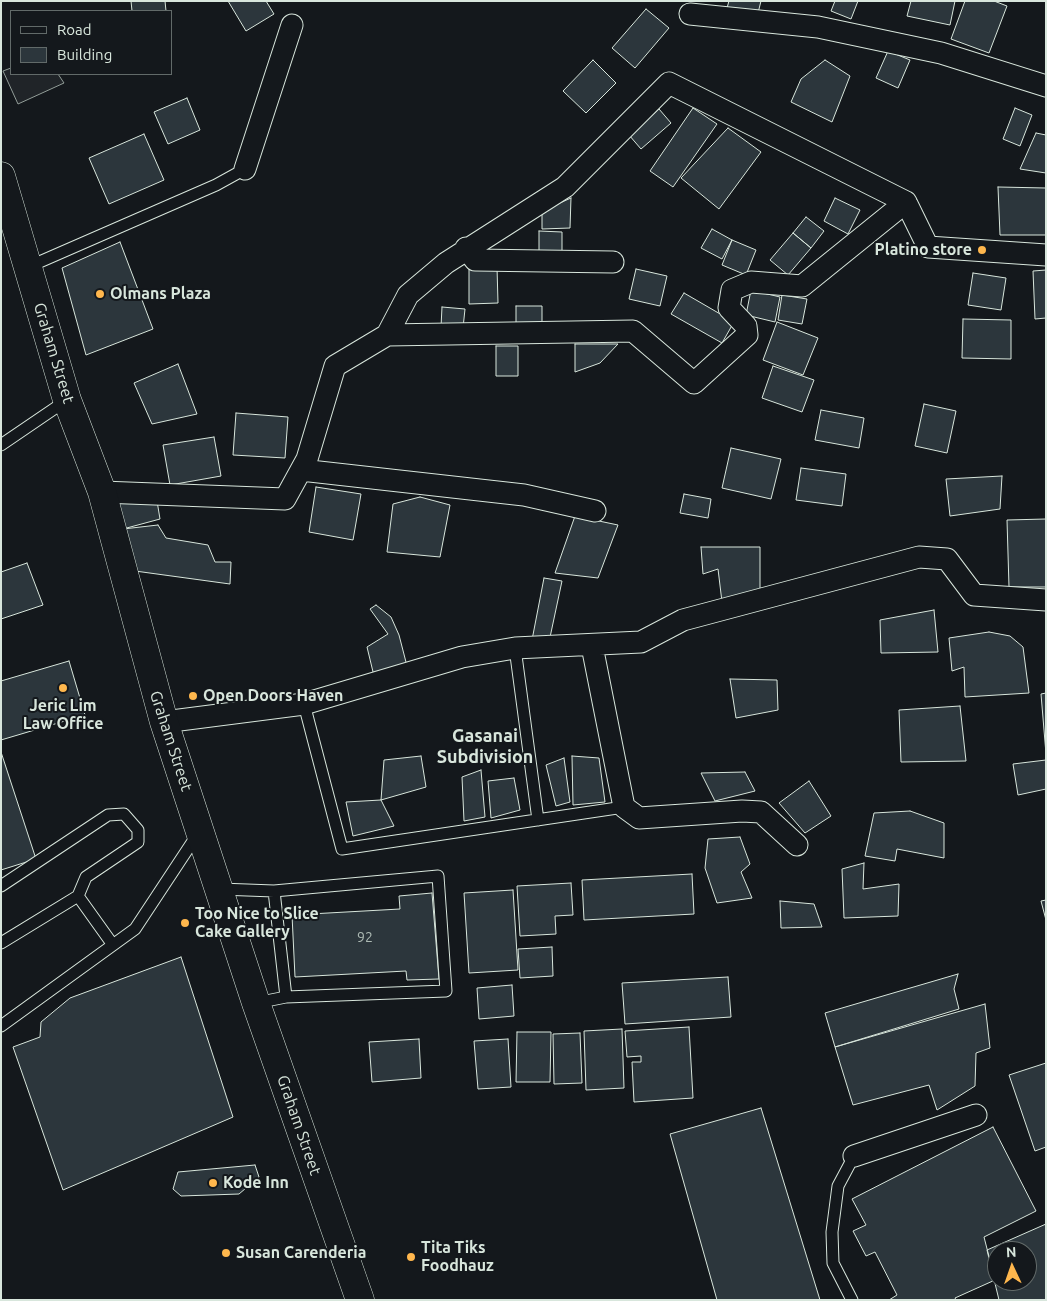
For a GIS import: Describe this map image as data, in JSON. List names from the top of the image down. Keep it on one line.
{"streets":{"main road":["Graham Street"]},"districts":["Gasanai Subdivision"],"places":["Platino store","Olmans Plaza","Jeric Lim Law Office","Open Doors Haven","Too Nice to Slice Cake Gallery","Kode Inn","Susan Carenderia","Tita Tiks Foodhauz"],"house_numbers":["92"],"legend":["Road","Building"],"north":"top"}
